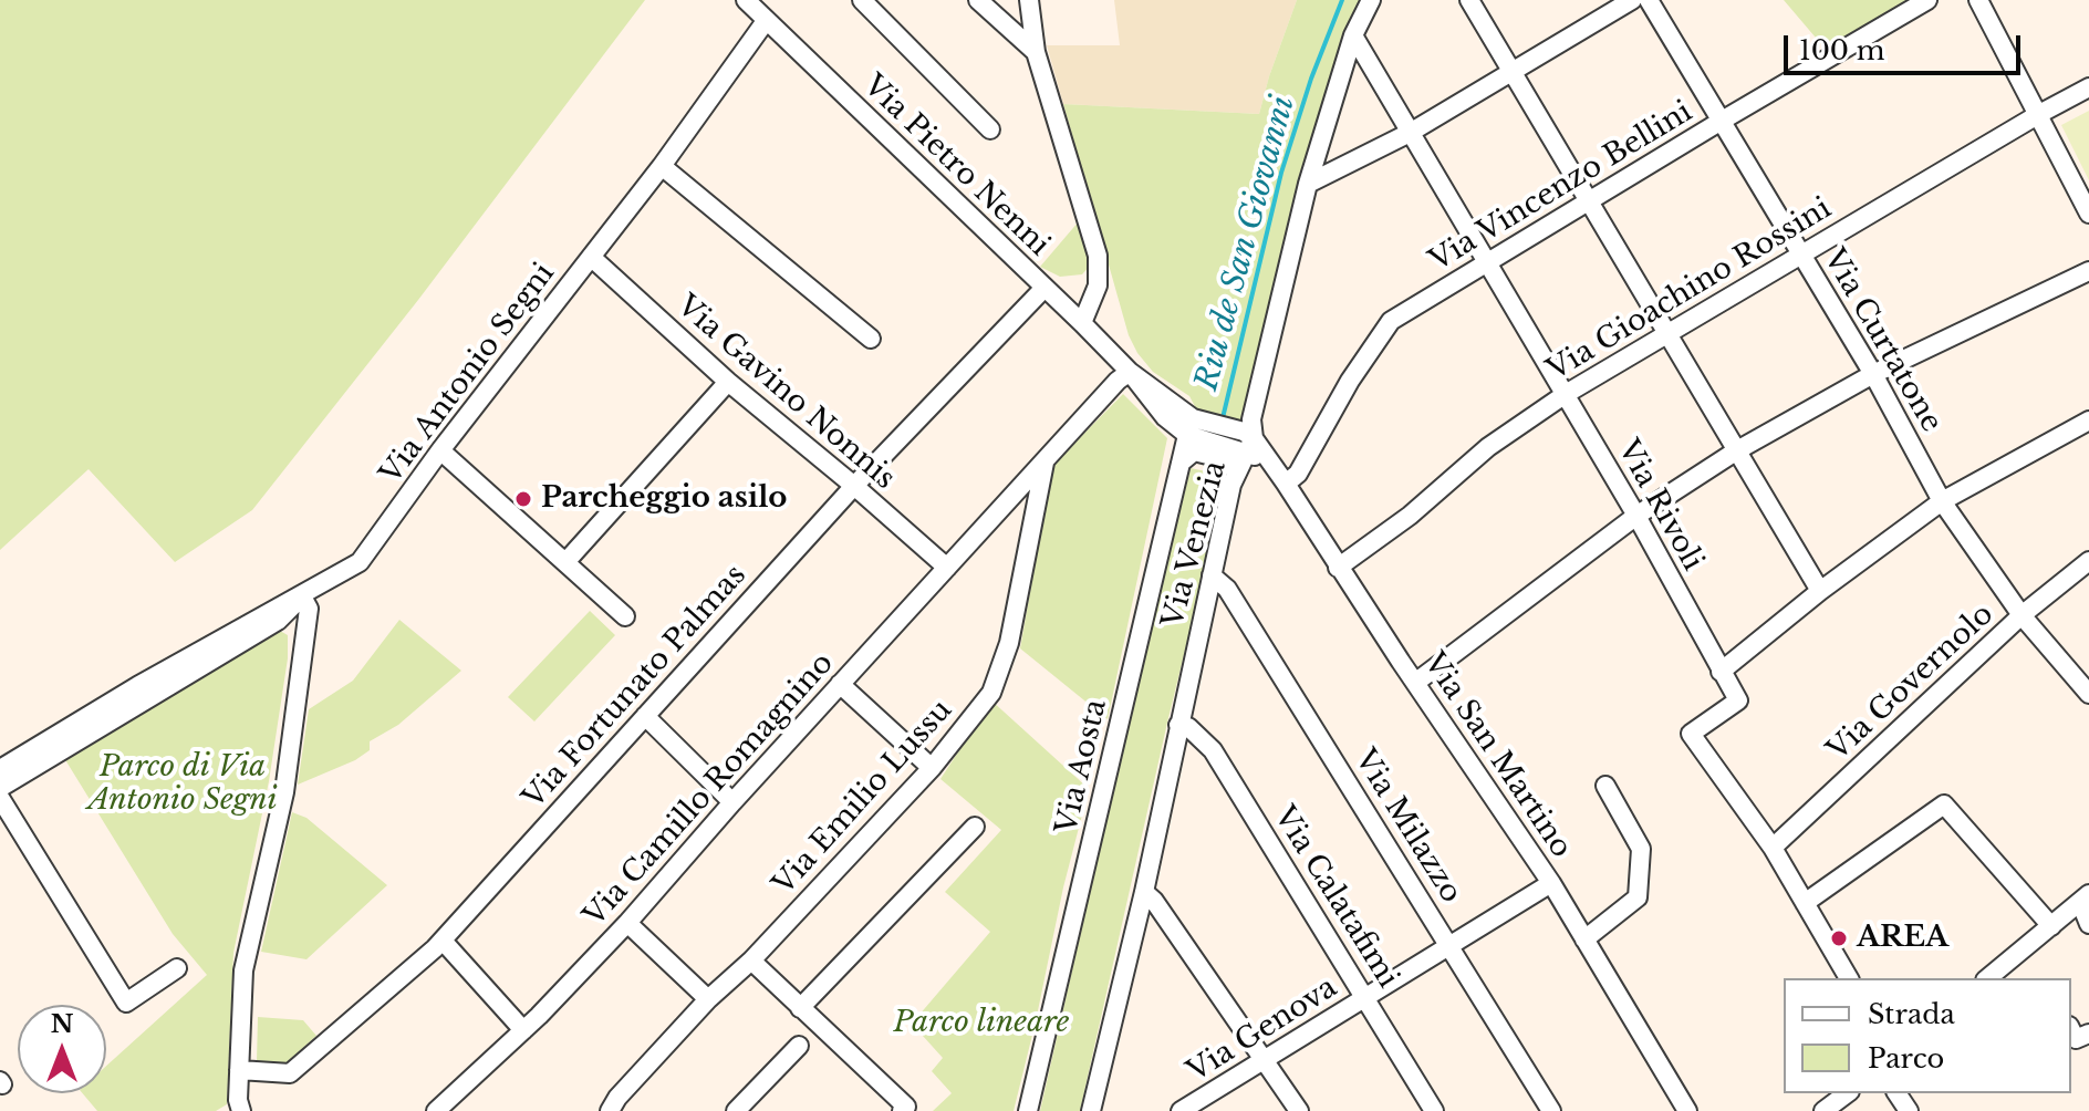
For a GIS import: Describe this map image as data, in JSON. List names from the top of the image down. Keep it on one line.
{"streets":{"street":["Via Pietro Nenni","Via Vincenzo Bellini","Via Gioachino Rossini","Via Curtatone","Via Antonio Segni","Via Gavino Nonnis","Via Rivoli","Via Venezia","Via Governolo","Via Fortunato Palmas","Via San Martino","Via Aosta","Via Camillo Romagnino","Via Emilio Lussu","Via Milazzo","Via Calatafimi","Via Genova"]},"crossings":[["Via Pietro Nenni","Via Antonio Segni"],["Via Pietro Nenni","Via Venezia"],["Via Pietro Nenni","Via Fortunato Palmas"],["Via Pietro Nenni","Via San Martino"],["Via Pietro Nenni","Via Aosta"],["Via Pietro Nenni","Via Camillo Romagnino"],["Via Vincenzo Bellini","Via Curtatone"],["Via Vincenzo Bellini","Via Rivoli"],["Via Vincenzo Bellini","Via San Martino"],["Via Gioachino Rossini","Via Curtatone"],["Via Gioachino Rossini","Via Rivoli"],["Via Gioachino Rossini","Via San Martino"],["Via Curtatone","Via Governolo"],["Via Antonio Segni","Via Gavino Nonnis"],["Via Gavino Nonnis","Via Fortunato Palmas"],["Via Gavino Nonnis","Via Camillo Romagnino"],["Via Rivoli","Via Venezia"],["Via Rivoli","Via Governolo"],["Via Venezia","Via San Martino"],["Via Venezia","Via Milazzo"],["Via Venezia","Via Calatafimi"],["Via San Martino","Via Genova"],["Via Camillo Romagnino","Via Emilio Lussu"],["Via Milazzo","Via Genova"],["Via Calatafimi","Via Genova"]],"water":["Riu de San Giovanni"],"parks":["Parco di Via Antonio Segni","Parco lineare"],"places":["Parcheggio asilo","AREA"],"legend":["Strada","Parco"],"scale_bar":"100 m","north":"top"}
